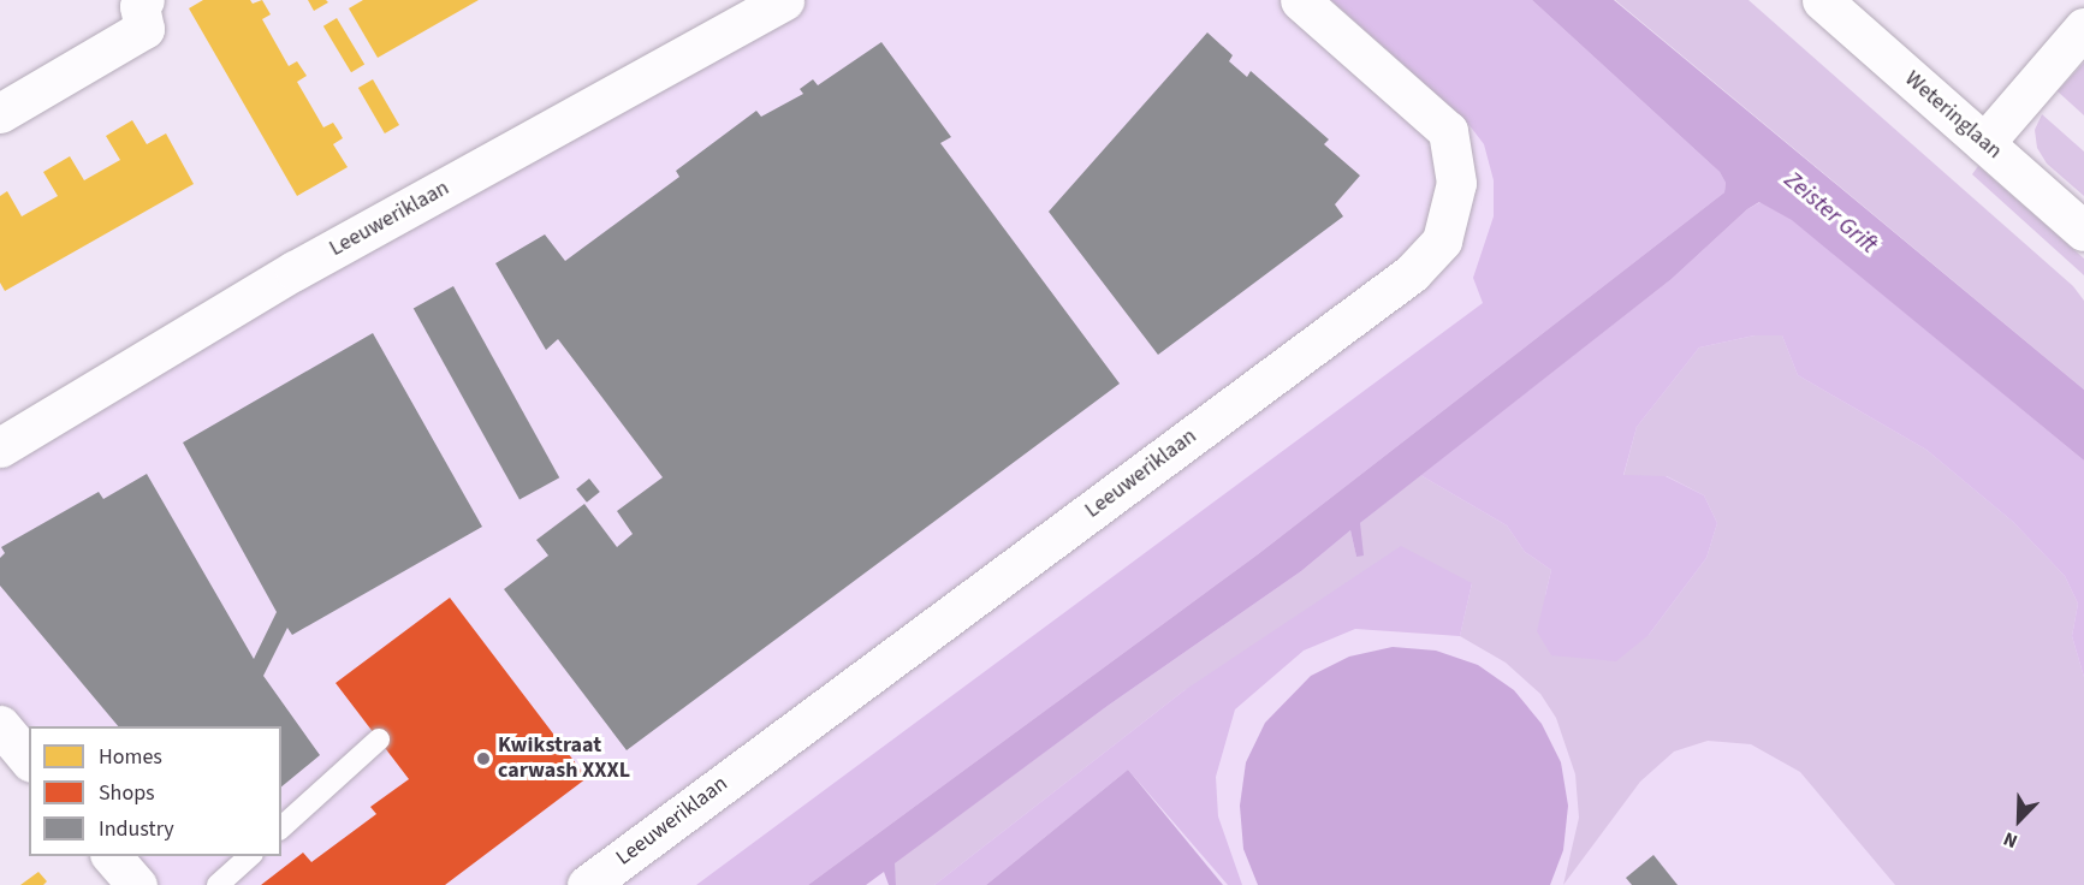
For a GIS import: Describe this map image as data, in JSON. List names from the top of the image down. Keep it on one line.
{"streets":{"street":["Weteringlaan","Leeuweriklaan"]},"water":["Zeister Grift"],"places":["Kwikstraat carwash XXXL"],"legend":["Homes","Shops","Industry"],"north":"bottom left"}
